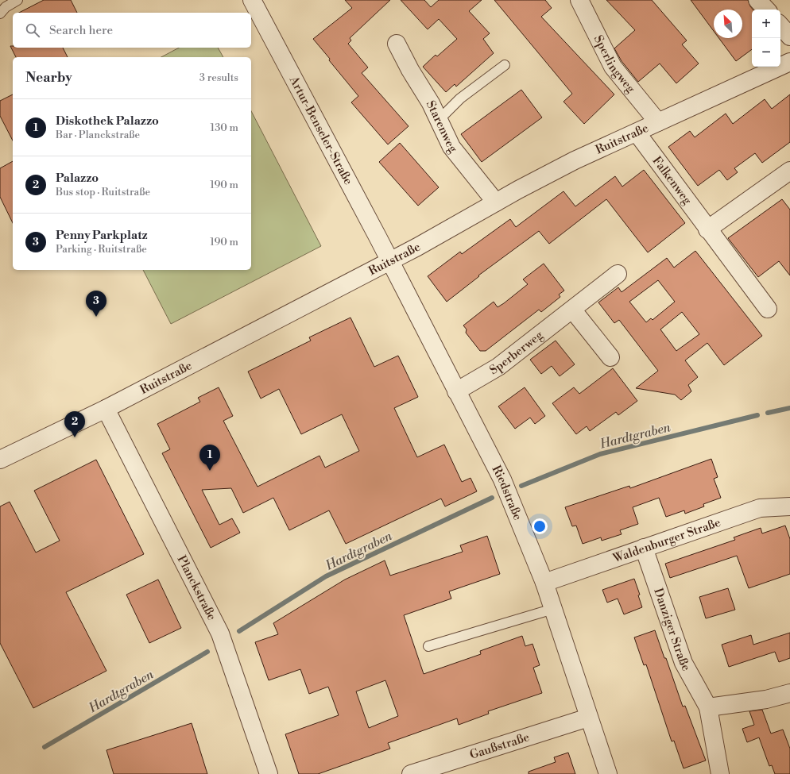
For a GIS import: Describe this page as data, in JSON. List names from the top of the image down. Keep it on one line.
{"streets":{"street":["Sperlingweg","Starenweg","Artur-Benseler-Straße","Ruitstraße","Falkenweg","Sperberweg","Riedstraße","Waldenburger Straße","Planckstraße","Danziger Straße","Gaußstraße"]},"crossings":[["Sperlingweg","Ruitstraße"],["Starenweg","Ruitstraße"],["Artur-Benseler-Straße","Ruitstraße"],["Artur-Benseler-Straße","Riedstraße"],["Ruitstraße","Falkenweg"],["Ruitstraße","Riedstraße"],["Ruitstraße","Planckstraße"],["Sperberweg","Riedstraße"],["Riedstraße","Waldenburger Straße"],["Riedstraße","Gaußstraße"],["Waldenburger Straße","Danziger Straße"]],"water":["Hardtgraben"],"north":"top left","page":{"map_buttons":["+","−"],"search":"Search here","heading":["Nearby","3 results"],"list":[{"mark":"1","name":"Diskothek Palazzo","note":"Bar · Planckstraße","value":"130 m"},{"mark":"2","name":"Palazzo","note":"Bus stop · Ruitstraße","value":"190 m"},{"mark":"3","name":"Penny Parkplatz","note":"Parking · Ruitstraße","value":"190 m"}],"pins":["3","2","1"]}}
